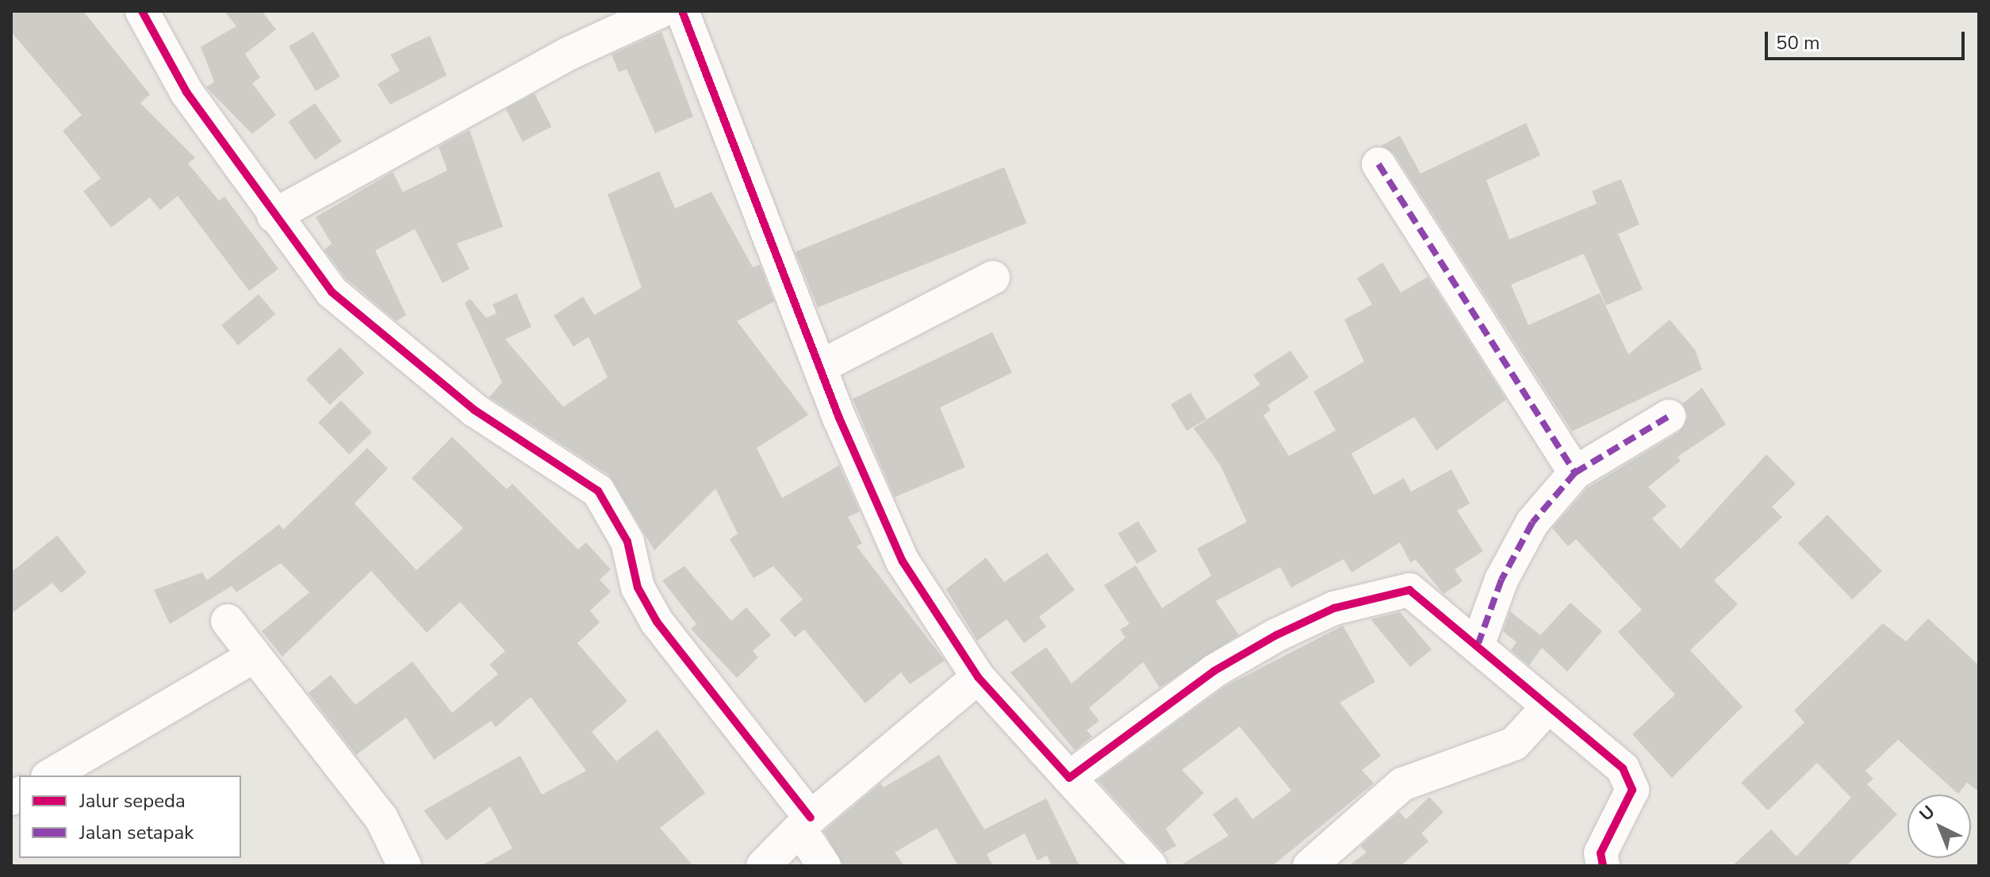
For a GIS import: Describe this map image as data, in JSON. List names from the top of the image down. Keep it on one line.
{"legend":["Jalur sepeda","Jalan setapak"],"scale_bar":"50 m","north":"top left"}
